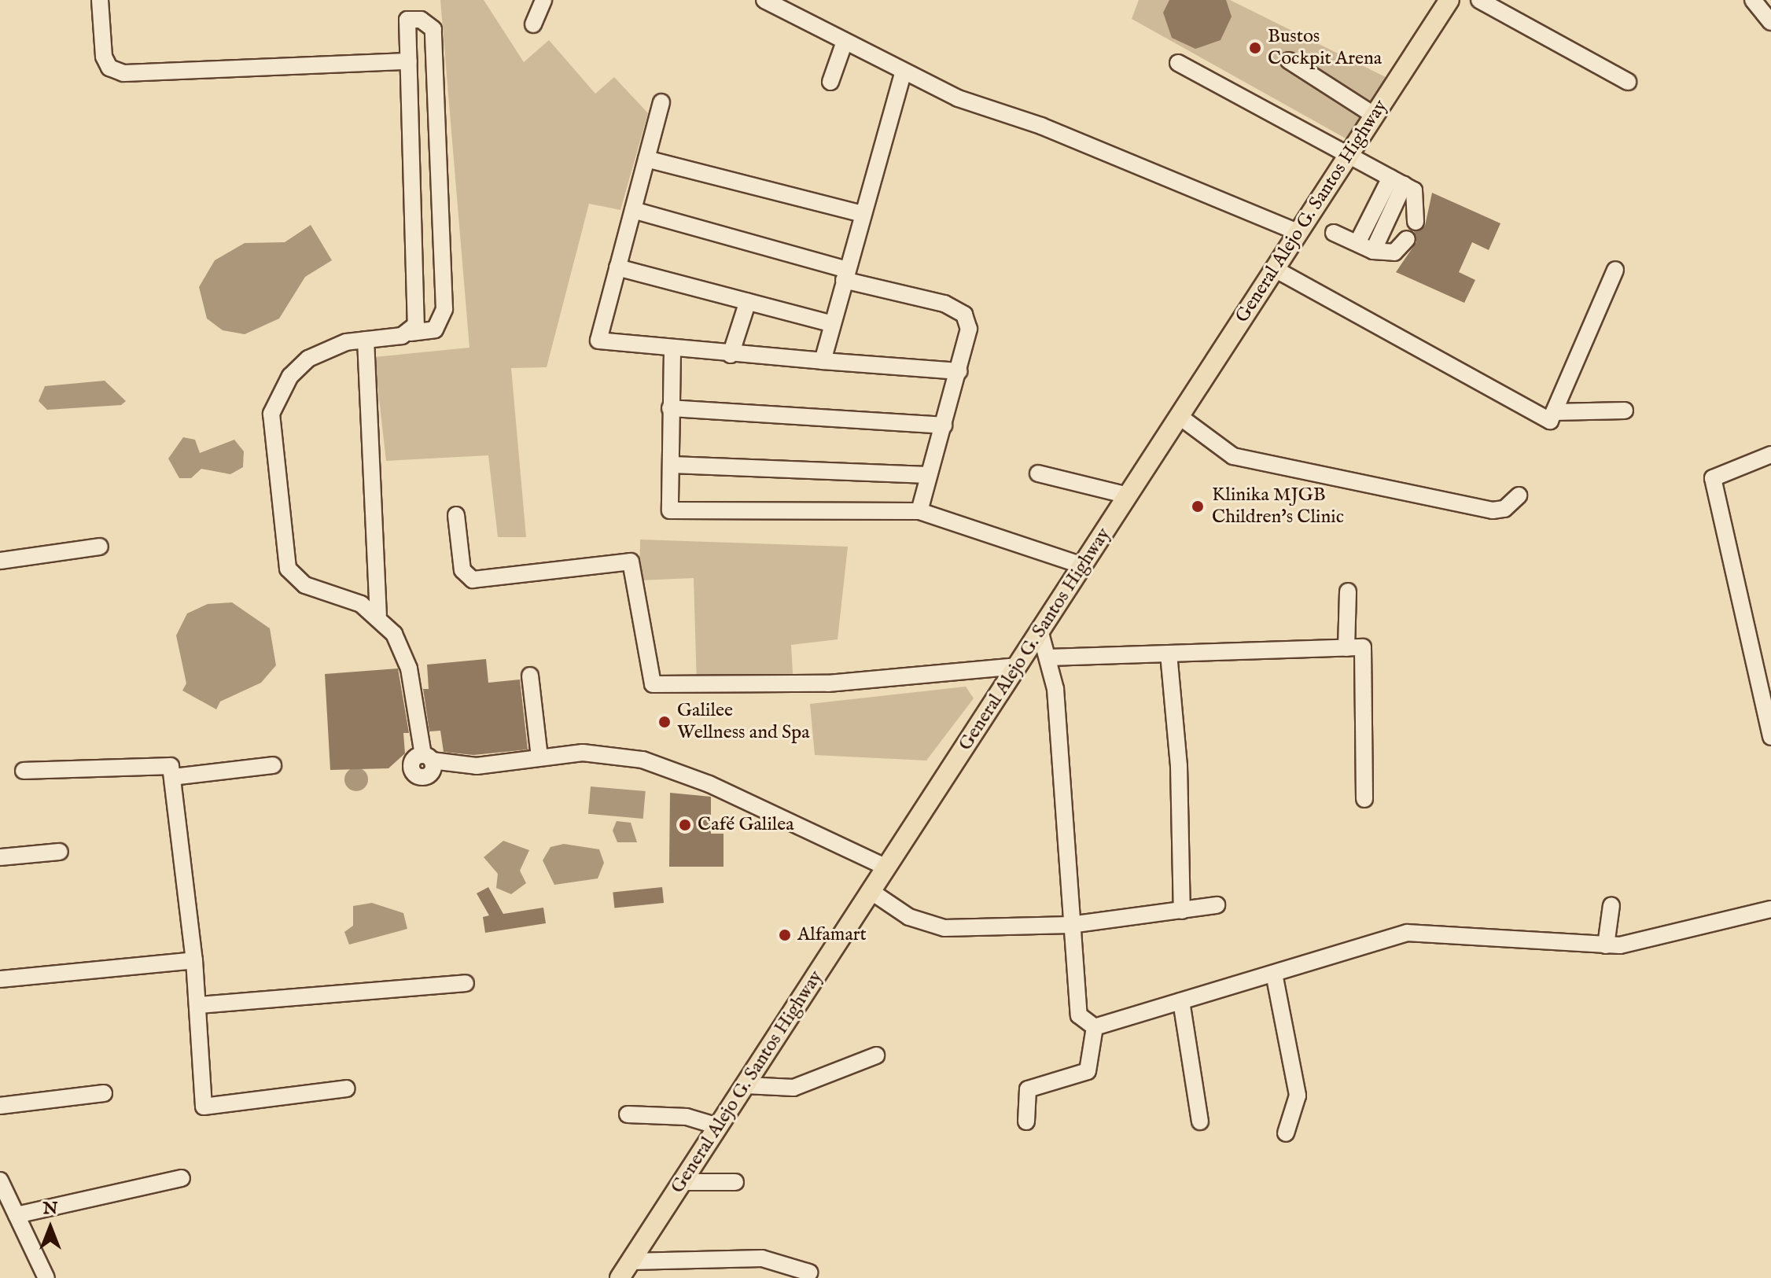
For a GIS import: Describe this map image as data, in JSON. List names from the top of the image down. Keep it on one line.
{"streets":{"main road":["General Alejo G. Santos Highway"]},"places":["Bustos Cockpit Arena","Klinika MJGB Children's Clinic","Galilee Wellness and Spa","Café Galilea","Alfamart"],"north":"top"}
